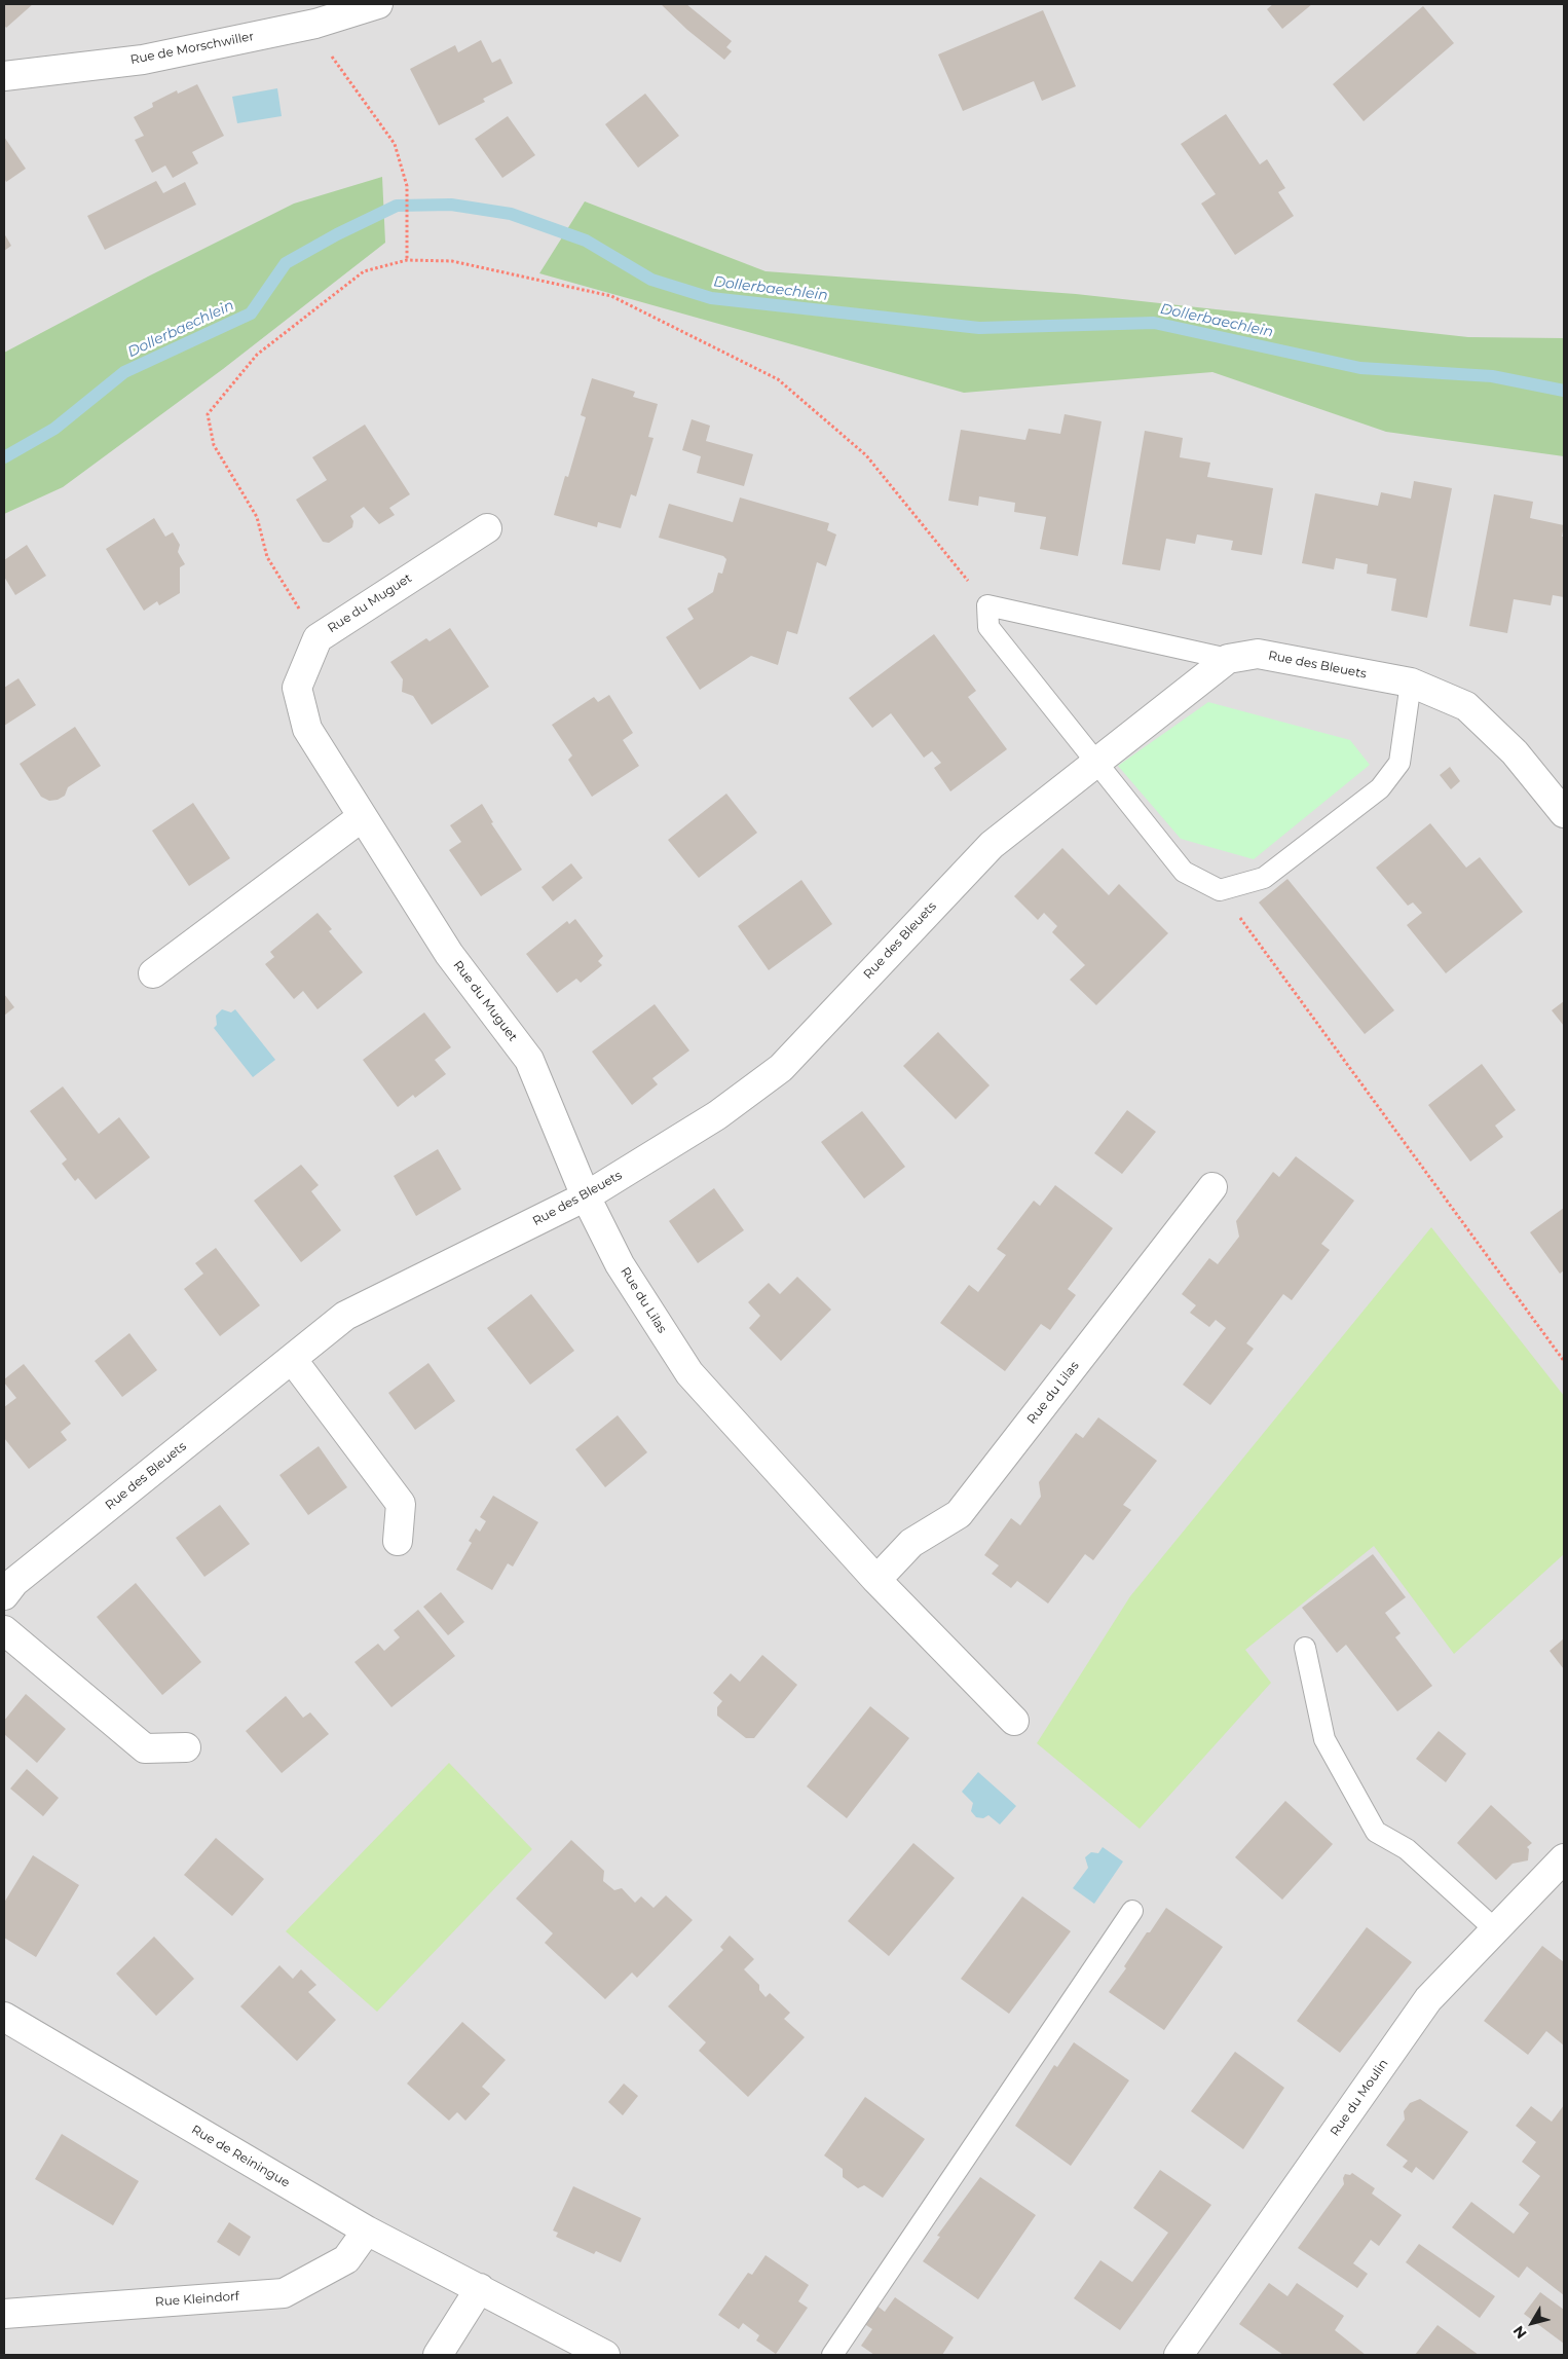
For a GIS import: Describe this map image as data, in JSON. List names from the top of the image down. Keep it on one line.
{"streets":{"street":["Rue de Morschwiller","Rue du Muguet","Rue des Bleuets","Rue du Lilas","Rue du Moulin","Rue de Reiningue","Rue Kleindorf"]},"crossings":[["Rue du Muguet","Rue des Bleuets"],["Rue du Muguet","Rue du Lilas"],["Rue des Bleuets","Rue du Lilas"],["Rue de Reiningue","Rue Kleindorf"]],"water":["Dollerbaechlein"],"north":"bottom left"}
